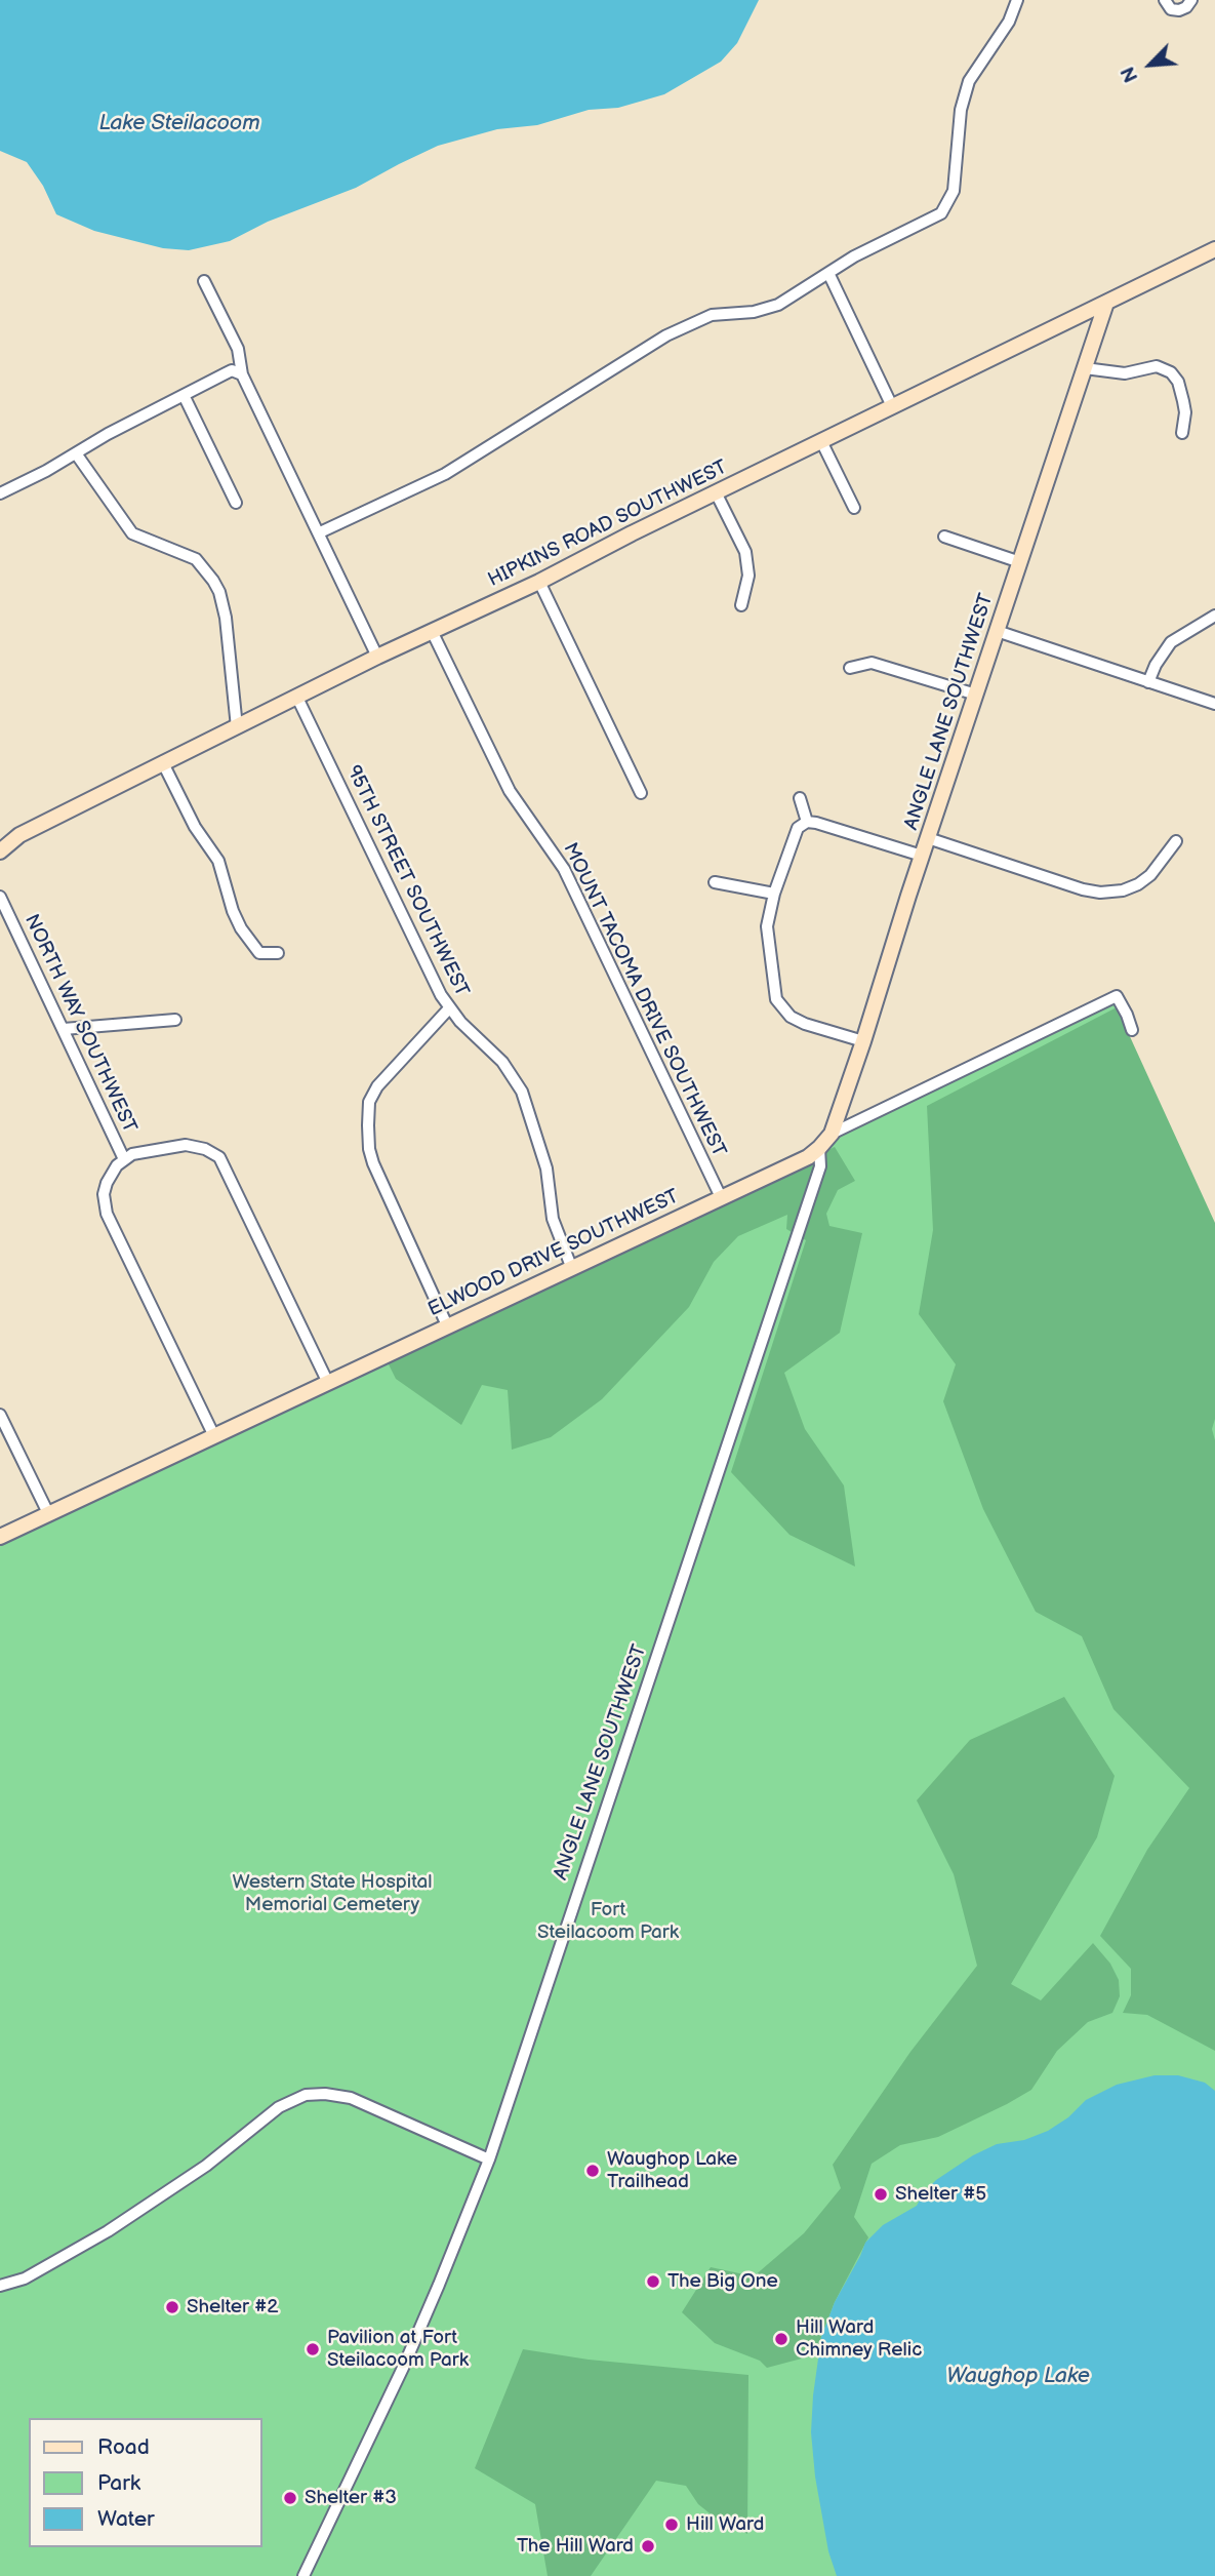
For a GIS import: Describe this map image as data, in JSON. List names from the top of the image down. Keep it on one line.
{"streets":{"street":["HIPKINS ROAD SOUTHWEST","ANGLE LANE SOUTHWEST","95TH STREET SOUTHWEST","MOUNT TACOMA DRIVE SOUTHWEST","NORTH WAY SOUTHWEST","ELWOOD DRIVE SOUTHWEST"]},"crossings":[["HIPKINS ROAD SOUTHWEST","ANGLE LANE SOUTHWEST"],["HIPKINS ROAD SOUTHWEST","95TH STREET SOUTHWEST"],["HIPKINS ROAD SOUTHWEST","MOUNT TACOMA DRIVE SOUTHWEST"],["ANGLE LANE SOUTHWEST","ELWOOD DRIVE SOUTHWEST"],["95TH STREET SOUTHWEST","ELWOOD DRIVE SOUTHWEST"],["MOUNT TACOMA DRIVE SOUTHWEST","ELWOOD DRIVE SOUTHWEST"],["NORTH WAY SOUTHWEST","ELWOOD DRIVE SOUTHWEST"]],"water":["Lake Steilacoom","Waughop Lake"],"parks":["Western State Hospital Memorial Cemetery","Fort Steilacoom Park"],"places":["Waughop Lake Trailhead","Shelter #5","The Big One","Shelter #2","Hill Ward Chimney Relic","Pavilion at Fort Steilacoom Park","Shelter #3","Hill Ward","The Hill Ward"],"legend":["Road","Park","Water"],"north":"bottom left"}
